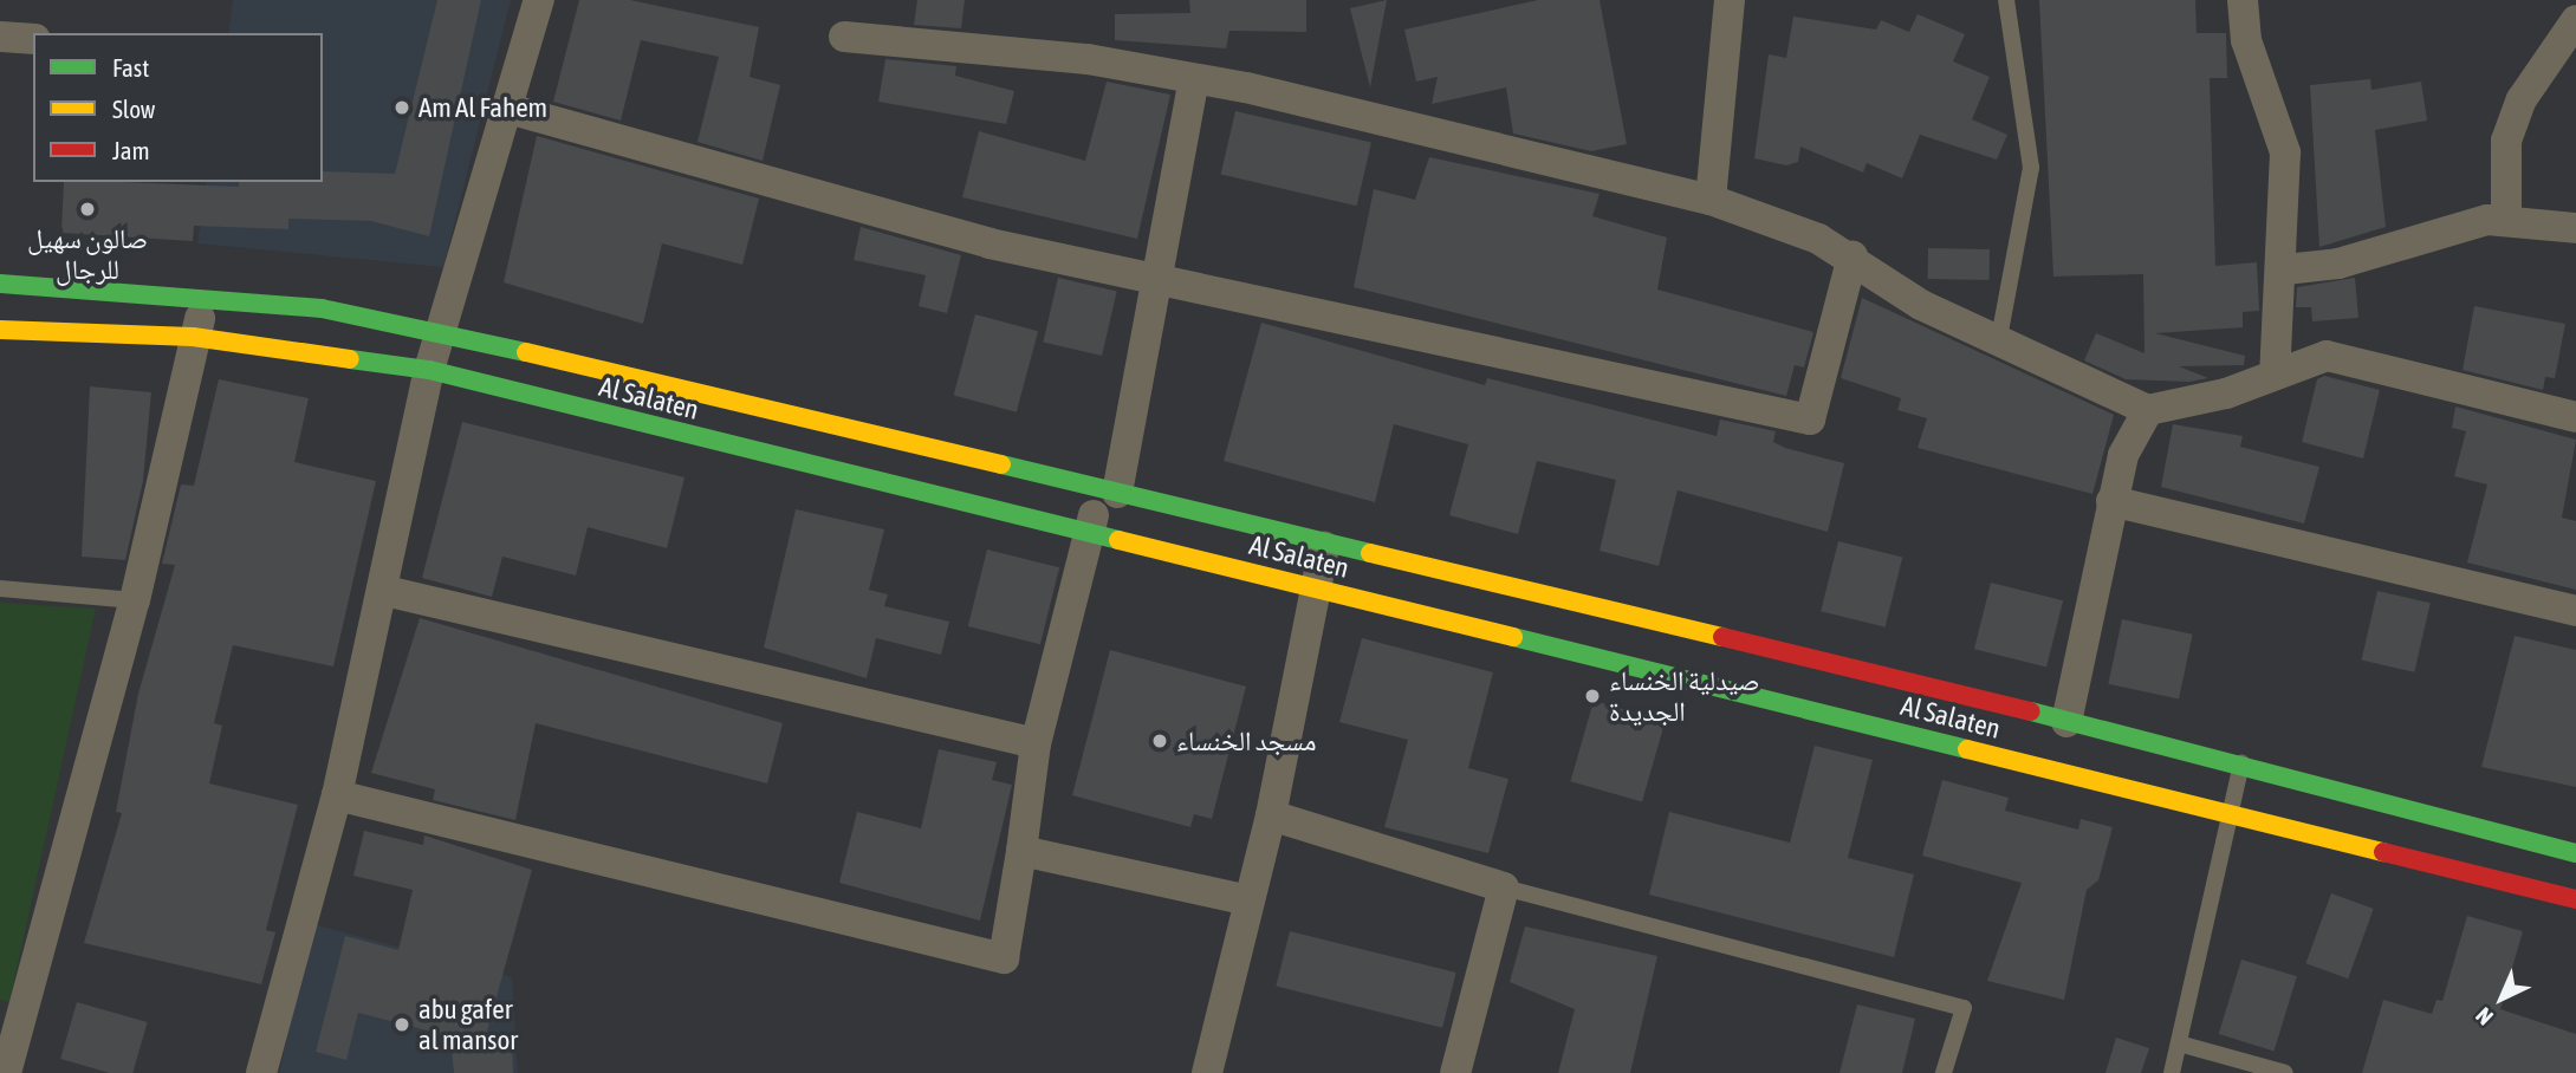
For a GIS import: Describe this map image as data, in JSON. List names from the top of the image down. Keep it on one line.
{"streets":{"main road":["Al Salaten"]},"places":["Am Al Fahem","صالون سهيل للرجال","صيدلية الخنساء الجديدة","مسجد الخنساء","abu gafer al mansor"],"legend":["Fast","Slow","Jam"],"north":"bottom left"}
